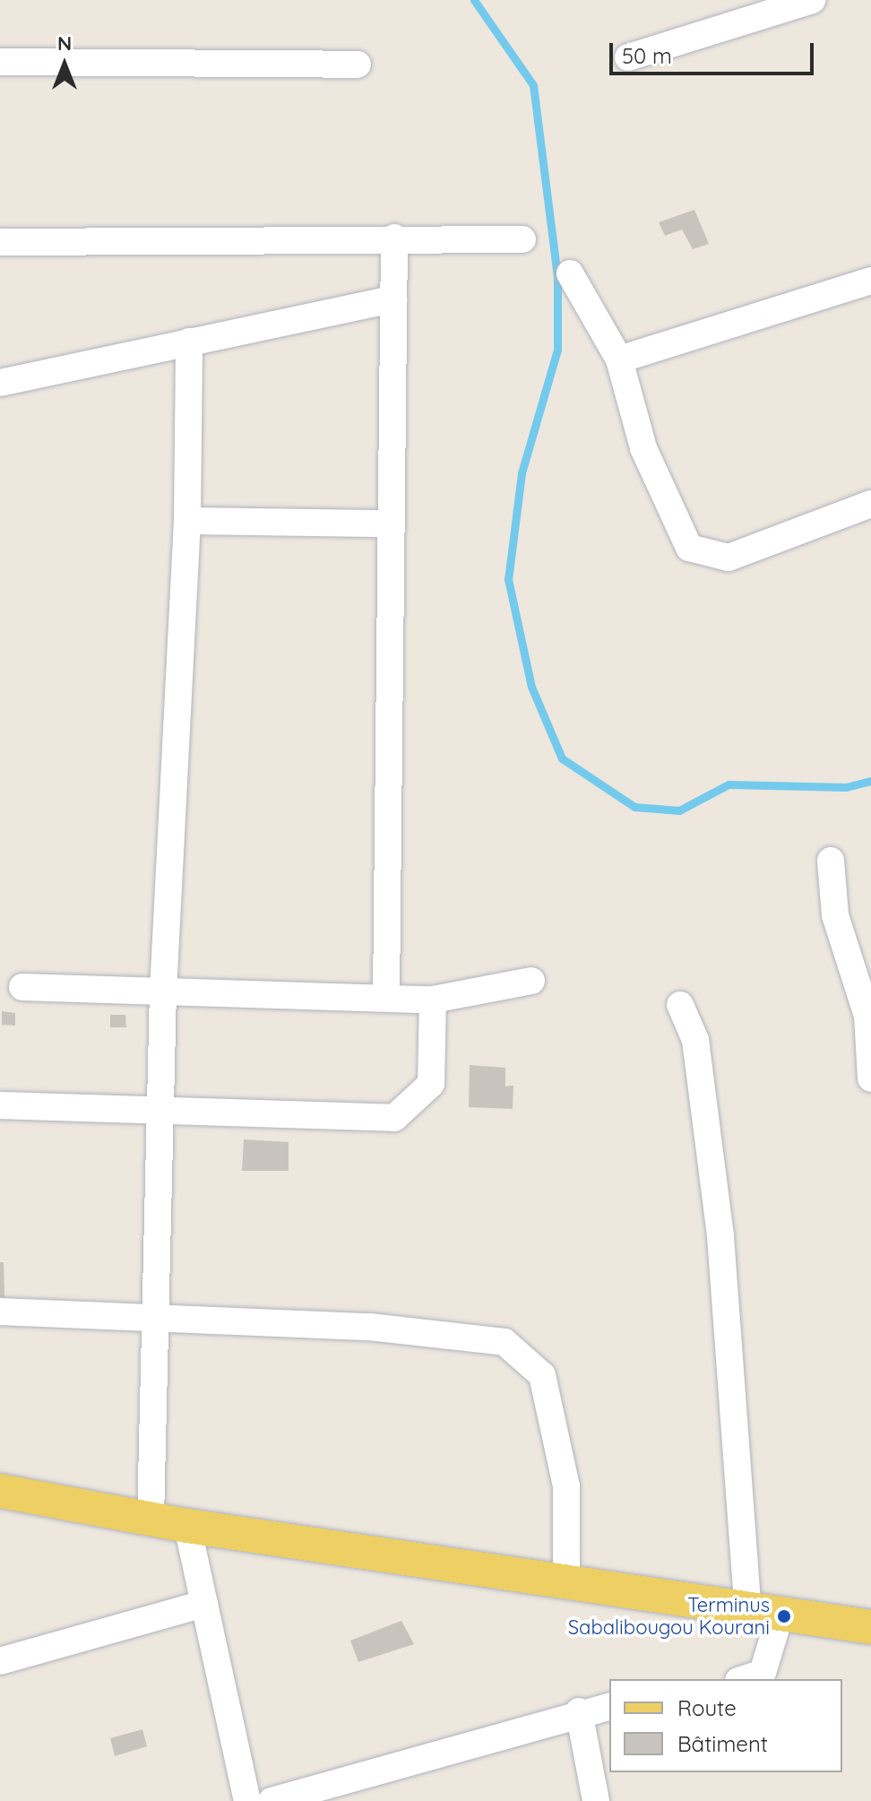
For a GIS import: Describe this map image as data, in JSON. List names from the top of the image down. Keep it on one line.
{"places":["Terminus Sabalibougou Kourani"],"legend":["Route","Bâtiment"],"scale_bar":"50 m","north":"top"}
